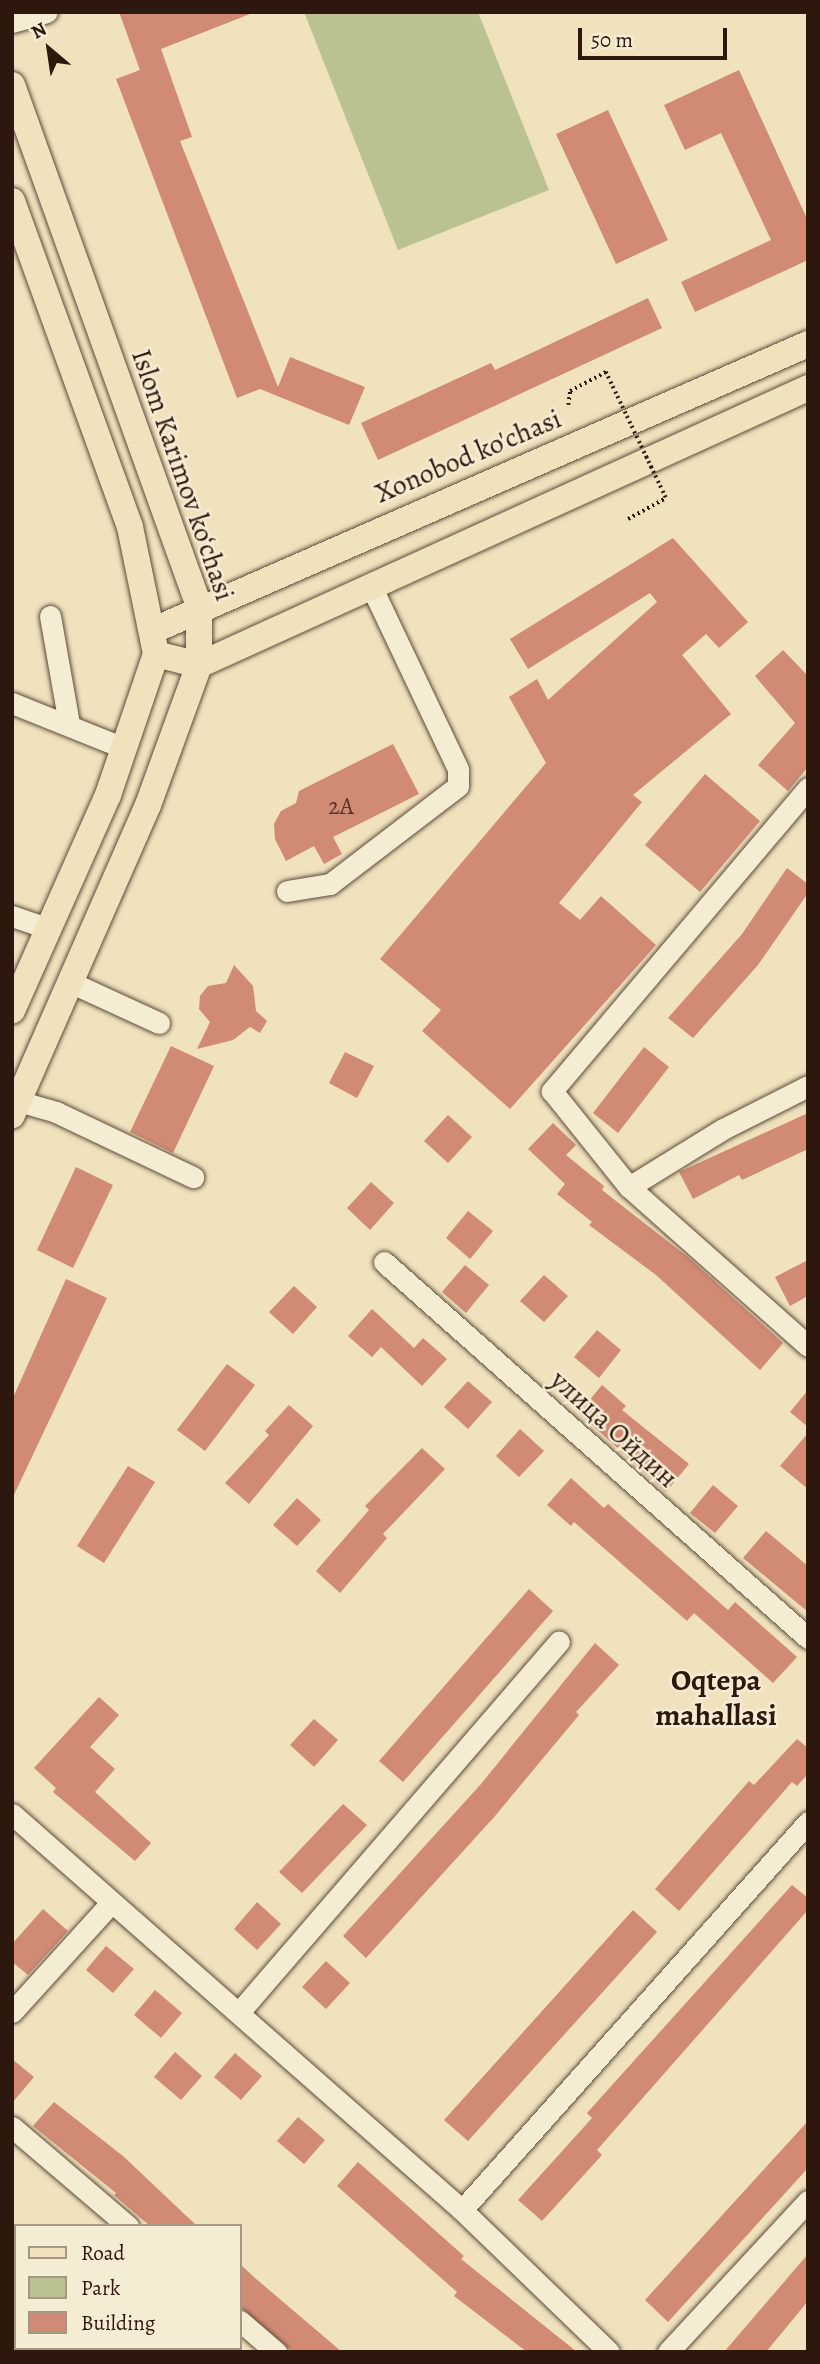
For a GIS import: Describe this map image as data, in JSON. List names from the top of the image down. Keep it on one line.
{"streets":{"main road":["Xonobod ko'chasi","Islom Karimov ko‘chasi"],"street":["улица Ойдин"]},"crossings":[["Xonobod ko'chasi","Islom Karimov ko‘chasi"]],"districts":["Oqtepa mahallasi"],"house_numbers":["2A"],"legend":["Road","Park","Building"],"scale_bar":"50 m","north":"top left"}
